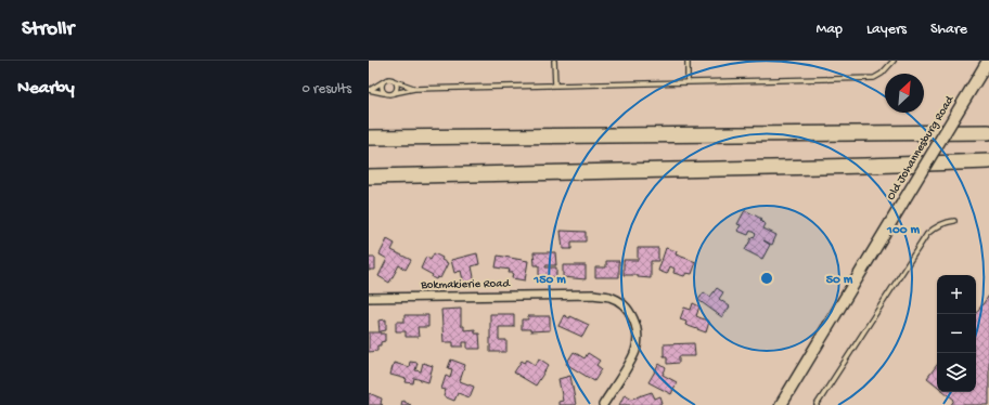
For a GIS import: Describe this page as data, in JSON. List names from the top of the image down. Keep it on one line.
{"streets":{"main road":["Old Johannesburg Road"],"street":["Bokmakierie Road"]},"north":"top right","page":{"header":"Strollr","nav":["Map","Layers","Share"],"heading":["Nearby","0 results"],"map_buttons":["+","−"]},"rings":["100 m","50 m","150 m"]}
